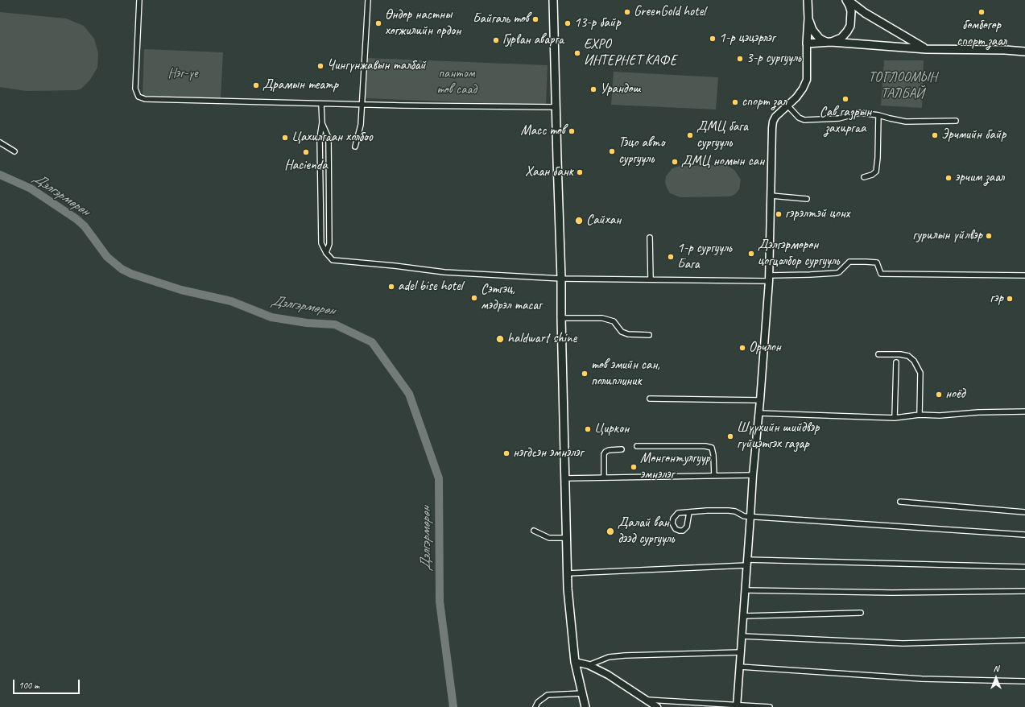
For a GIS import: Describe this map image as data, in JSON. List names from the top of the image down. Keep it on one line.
{"water":["Дэлгэрмөрөн"],"parks":["Нэг-үе","пантом төв саад","ТОГЛООМЫН ТАЛБАЙ"],"places":["GreenGold hotel","бөмбөгөр спорт заал","Байгаль төв","Өндөр настны хөгжилийн ордон","13-р байр","1-р цэцэрлэг","Гурван аварга","EXPO ИНТЕРНЕТ КАФЕ","3-р сургууль","Чингүнжавын талбай","Драмын театр","Урандөш","Сав газрын захиргаа","спорт зал","Масс төв","ДМЦ бага сургууль","Эрчмийн байр","Цахилгаан холбоо","Тэцо авто сургууль","Hacienda","ДМЦ номын сан","Хаан банк","эрчим заал","гэрэлтэй цонх","Сайхан","гурилын үйлвэр","Дэлгэрмөрөн цогцолбор сургууль","1-р сургууль Бага","adel bise hotel","Сэтгэц, мэдрэл тасаг","гэр","haldwart shine","Орчлон","төв эмийн сан, полиплиник","ноёд","Циркон","Шүүхийн шийдвэр гүйцэтгэх газар","нэгдсэн эмнэлэг","Мөнгөнтулгуур эмнэлэг","Далай ван дээд сургууль"],"scale_bar":"100 m","north":"top"}
